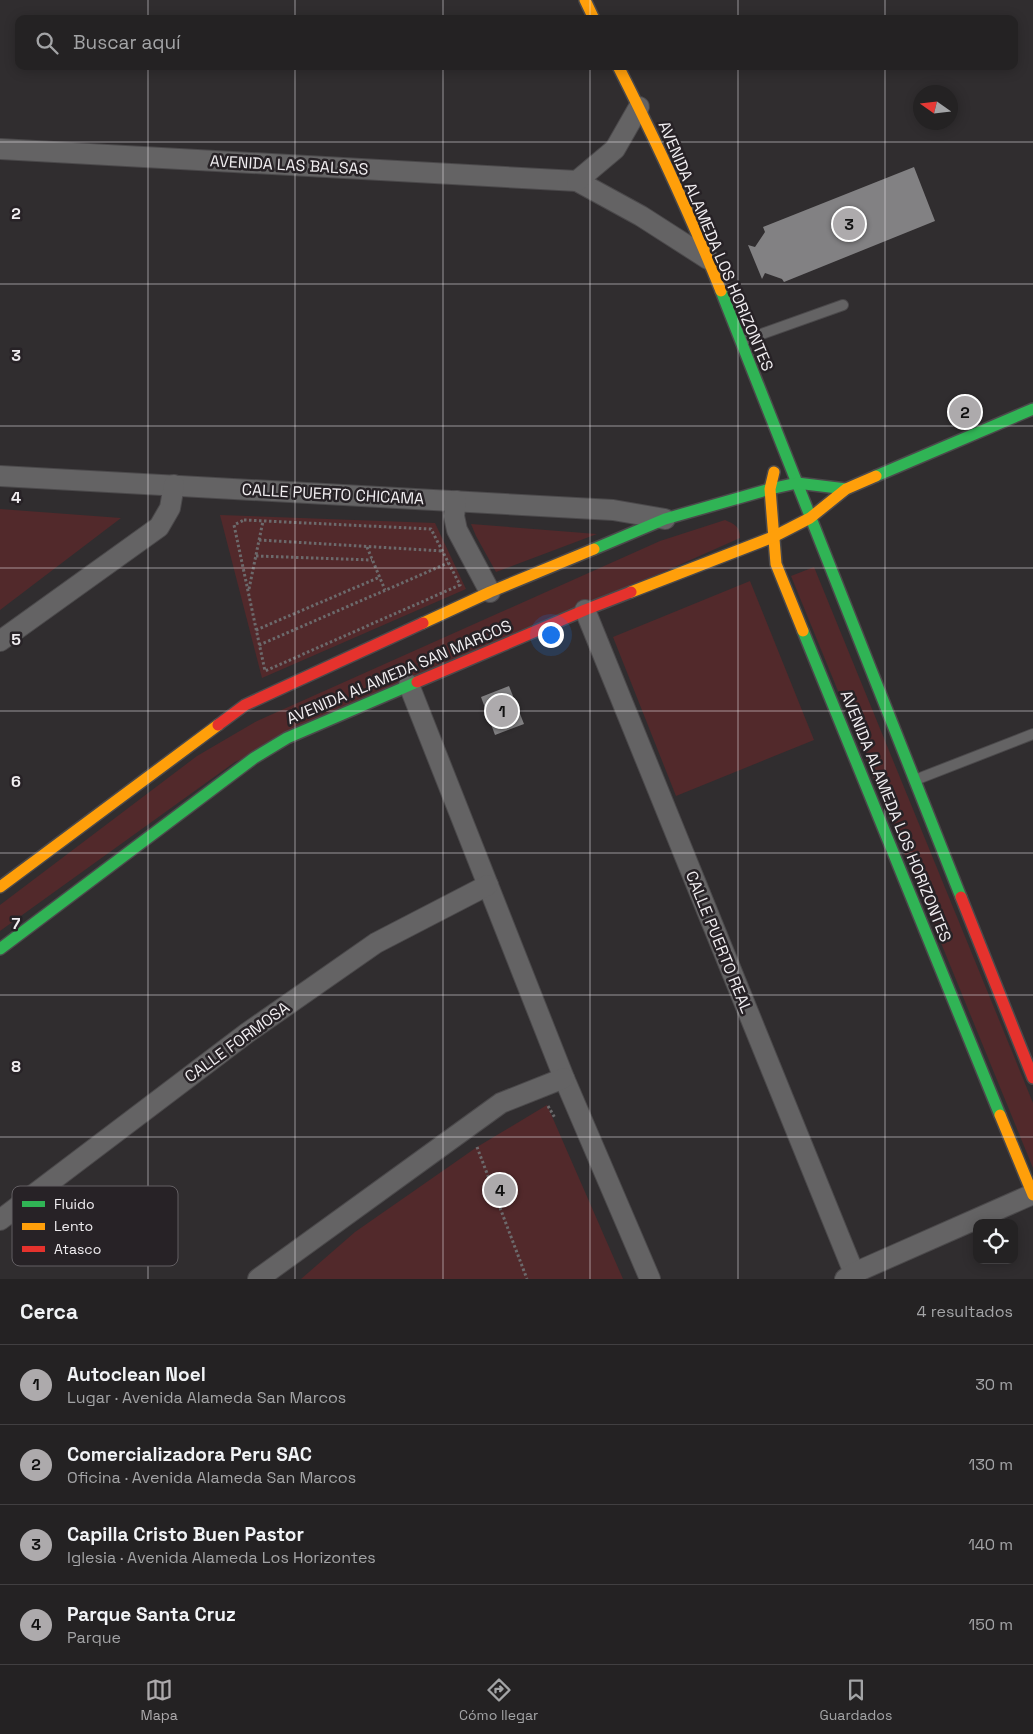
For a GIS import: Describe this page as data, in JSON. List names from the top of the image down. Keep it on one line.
{"streets":{"main road":["AVENIDA ALAMEDA LOS HORIZONTES","AVENIDA ALAMEDA SAN MARCOS"],"street":["AVENIDA LAS BALSAS","CALLE PUERTO CHICAMA","CALLE PUERTO REAL","CALLE FORMOSA"]},"crossings":[["AVENIDA LAS BALSAS","AVENIDA ALAMEDA LOS HORIZONTES"],["AVENIDA ALAMEDA LOS HORIZONTES","AVENIDA ALAMEDA SAN MARCOS"],["CALLE PUERTO CHICAMA","AVENIDA ALAMEDA SAN MARCOS"],["AVENIDA ALAMEDA SAN MARCOS","CALLE PUERTO REAL"]],"legend":["Fluido","Lento","Atasco"],"north":"left","page":{"search":"Buscar aquí","pins":["3","2","1","4"],"heading":["Cerca","4 resultados"],"list":[{"mark":"1","name":"Autoclean Noel","note":"Lugar · Avenida Alameda San Marcos","value":"30 m"},{"mark":"2","name":"Comercializadora Peru SAC","note":"Oficina · Avenida Alameda San Marcos","value":"130 m"},{"mark":"3","name":"Capilla Cristo Buen Pastor","note":"Iglesia · Avenida Alameda Los Horizontes","value":"140 m"},{"mark":"4","name":"Parque Santa Cruz","note":"Parque","value":"150 m"}],"nav":["Mapa","Cómo llegar","Guardados"]},"grid":{"rows":["2","3","4","5","6","7","8"]}}
